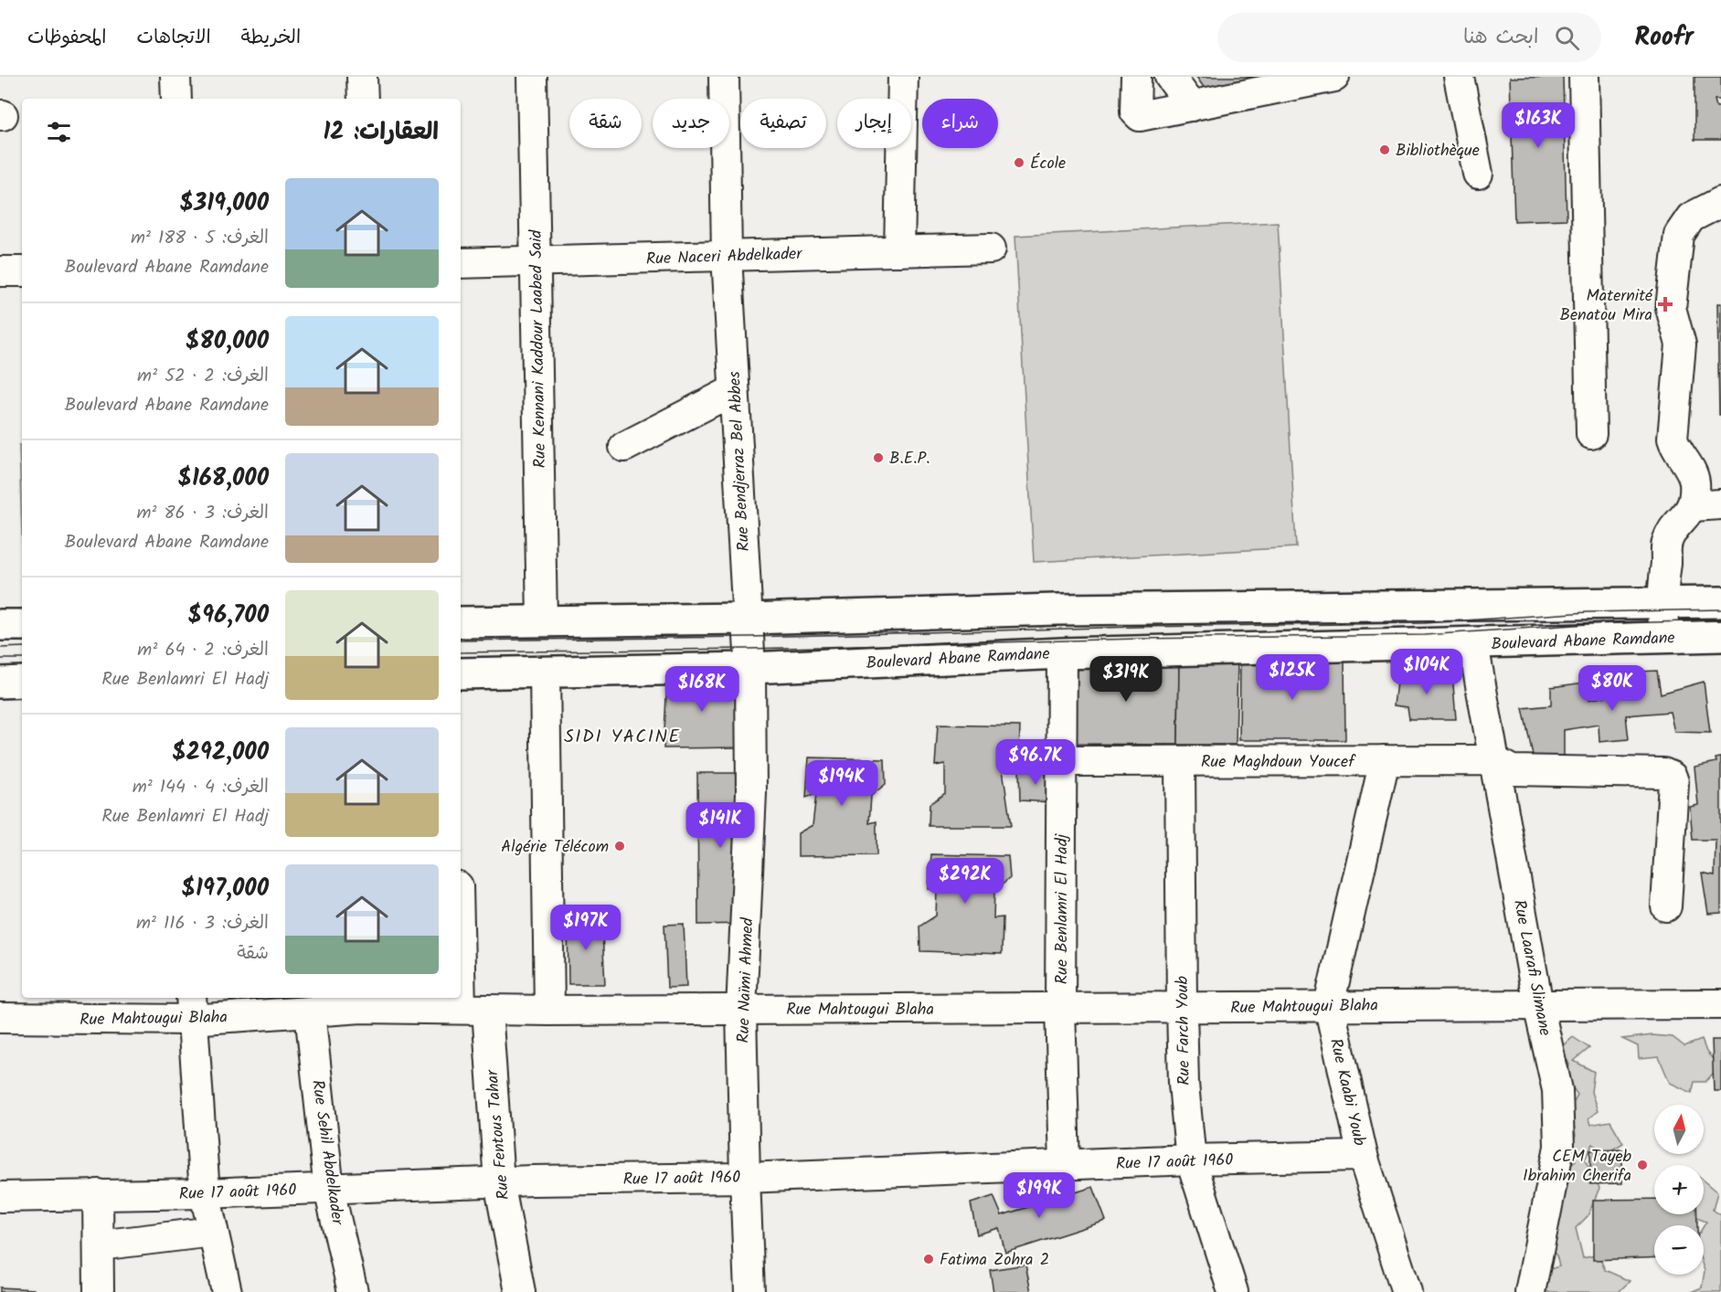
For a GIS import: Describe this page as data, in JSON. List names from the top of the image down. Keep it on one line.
{"streets":{"main road":["Boulevard Abane Ramdane"],"street":["Rue Naceri Abdelkader","Rue Kennani Kaddour Laabed Said","Rue Bendjerraz Bel Abbes","Rue Maghdoun Youcef","Rue Benlamri El Hadj","Rue Laarafi Slimane","Rue Naïmi Ahmed","Rue Mahtougui Blaha","Rue Farch Youb","Rue Kaabi Youb","Rue Fentous Tahar","Rue Sehil Abdelkader","Rue 17 août 1960"]},"crossings":[["Rue Naceri Abdelkader","Rue Kennani Kaddour Laabed Said"],["Rue Naceri Abdelkader","Rue Bendjerraz Bel Abbes"],["Rue Bendjerraz Bel Abbes","Boulevard Abane Ramdane"],["Rue Bendjerraz Bel Abbes","Rue Naïmi Ahmed"],["Boulevard Abane Ramdane","Rue Benlamri El Hadj"],["Boulevard Abane Ramdane","Rue Laarafi Slimane"],["Boulevard Abane Ramdane","Rue Naïmi Ahmed"],["Rue Maghdoun Youcef","Rue Benlamri El Hadj"],["Rue Maghdoun Youcef","Rue Laarafi Slimane"],["Rue Maghdoun Youcef","Rue Farch Youb"],["Rue Maghdoun Youcef","Rue Kaabi Youb"],["Rue Benlamri El Hadj","Rue Mahtougui Blaha"],["Rue Benlamri El Hadj","Rue 17 août 1960"],["Rue Laarafi Slimane","Rue Mahtougui Blaha"],["Rue Naïmi Ahmed","Rue Mahtougui Blaha"],["Rue Naïmi Ahmed","Rue 17 août 1960"],["Rue Mahtougui Blaha","Rue Farch Youb"],["Rue Mahtougui Blaha","Rue Kaabi Youb"],["Rue Mahtougui Blaha","Rue Fentous Tahar"],["Rue Mahtougui Blaha","Rue Sehil Abdelkader"],["Rue Farch Youb","Rue 17 août 1960"],["Rue Kaabi Youb","Rue 17 août 1960"],["Rue Fentous Tahar","Rue 17 août 1960"],["Rue Sehil Abdelkader","Rue 17 août 1960"]],"districts":["SIDI YACINE"],"places":{"other":["Bibliothèque","École","B.E.P.","Algérie Télécom","CEM Tayeb Ibrahim Cherifa","Fatima Zohra 2"],"health":["Maternité Benatou Mira"]},"north":"top","page":{"header":"Roofr","search":"ابحث هنا","nav":["الخريطة","الاتجاهات","المحفوظات"],"chip":["شراء","إيجار","تصفية","جديد","شقة"],"heading":"العقارات: 12","price":["$163K","$104K","$125K","$319K","$80K","$168K","$96.7K","$194K","$141K","$292K","$197K","$199K"],"list":[{"name":"$319,000","note":"الغرف: 5 · 188 m² · Boulevard Abane Ramdane"},{"name":"$80,000","note":"الغرف: 2 · 52 m² · Boulevard Abane Ramdane"},{"name":"$168,000","note":"الغرف: 3 · 86 m² · Boulevard Abane Ramdane"},{"name":"$96,700","note":"الغرف: 2 · 64 m² · Rue Benlamri El Hadj"},{"name":"$292,000","note":"الغرف: 4 · 144 m² · Rue Benlamri El Hadj"},{"name":"$197,000","note":"الغرف: 3 · 116 m² · شقة"}],"map_buttons":["+","−"]}}
